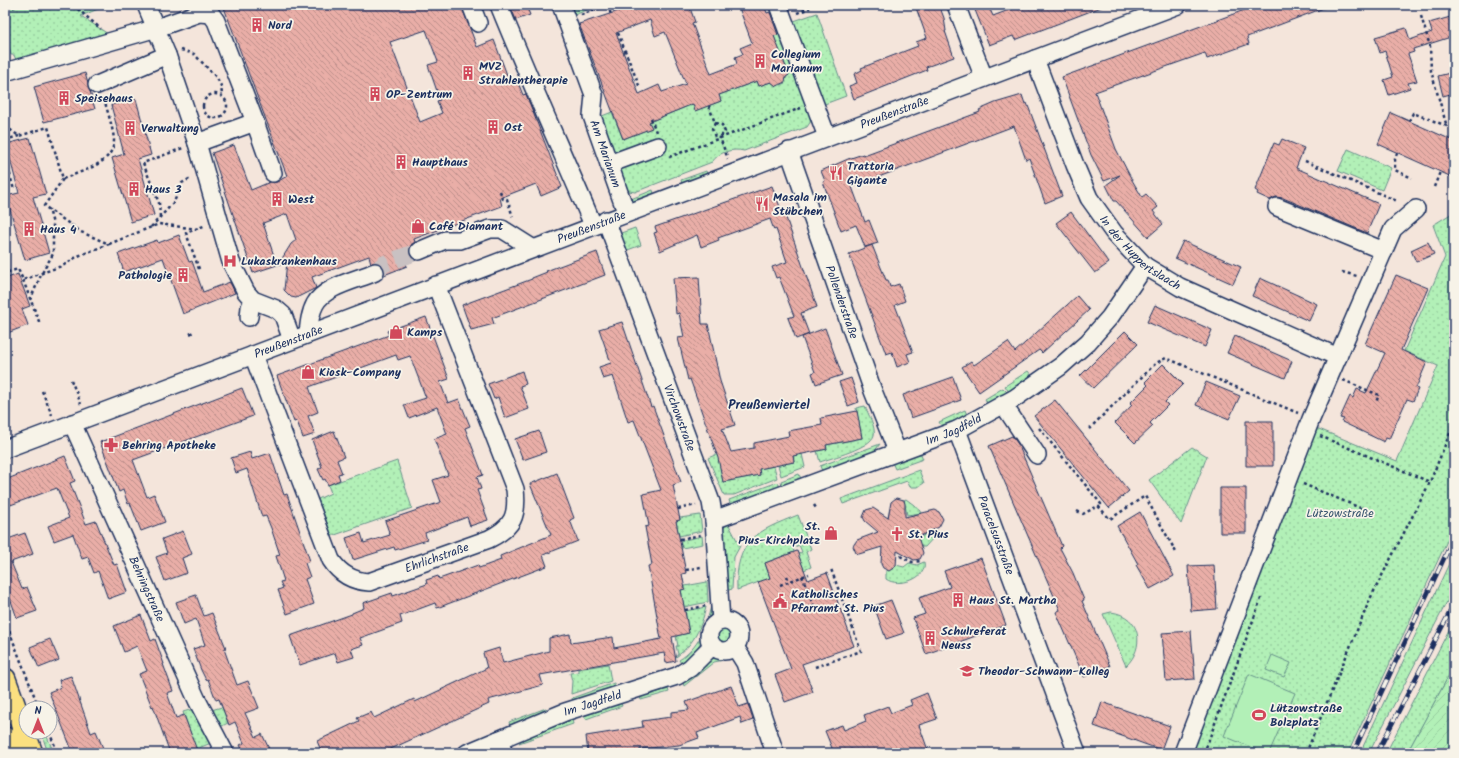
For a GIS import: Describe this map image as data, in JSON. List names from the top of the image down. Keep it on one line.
{"streets":{"street":["Preußenstraße","Am Marianum","In der Huppertslaach","Pollenderstraße","Virchowstraße","Im Jagdfeld","Paracelsusstraße","Ehrlichstraße","Behringstraße"]},"crossings":[["Preußenstraße","Am Marianum"],["Preußenstraße","In der Huppertslaach"],["Preußenstraße","Pollenderstraße"],["Preußenstraße","Virchowstraße"],["Preußenstraße","Ehrlichstraße"],["Preußenstraße","Behringstraße"],["In der Huppertslaach","Im Jagdfeld"],["Pollenderstraße","Im Jagdfeld"],["Virchowstraße","Im Jagdfeld"],["Im Jagdfeld","Paracelsusstraße"]],"districts":["Preußenviertel"],"parks":["Lützowstraße"],"places":{"building":["Nord","Collegium Marianum","MVZ Strahlentherapie","OP-Zentrum","Speisehaus","Ost","Verwaltung","Haupthaus","Haus 3","West","Haus 4","Pathologie","Haus St. Martha","Schulreferat Neuss"],"restaurant":["Trattoria Gigante","Masala im Stübchen"],"shop":["Café Diamant","Kamps","Kiosk-Company","St. Pius-Kirchplatz"],"hospital":["Lukaskrankenhaus"],"pharmacy":["Behring Apotheke"],"church":["St. Pius"],"public building":["Katholisches Pfarramt St. Pius"],"school or university":["Theodor-Schwann-Kolleg"],"sports":["Lützowstraße Bolzplatz"]},"north":"top"}
